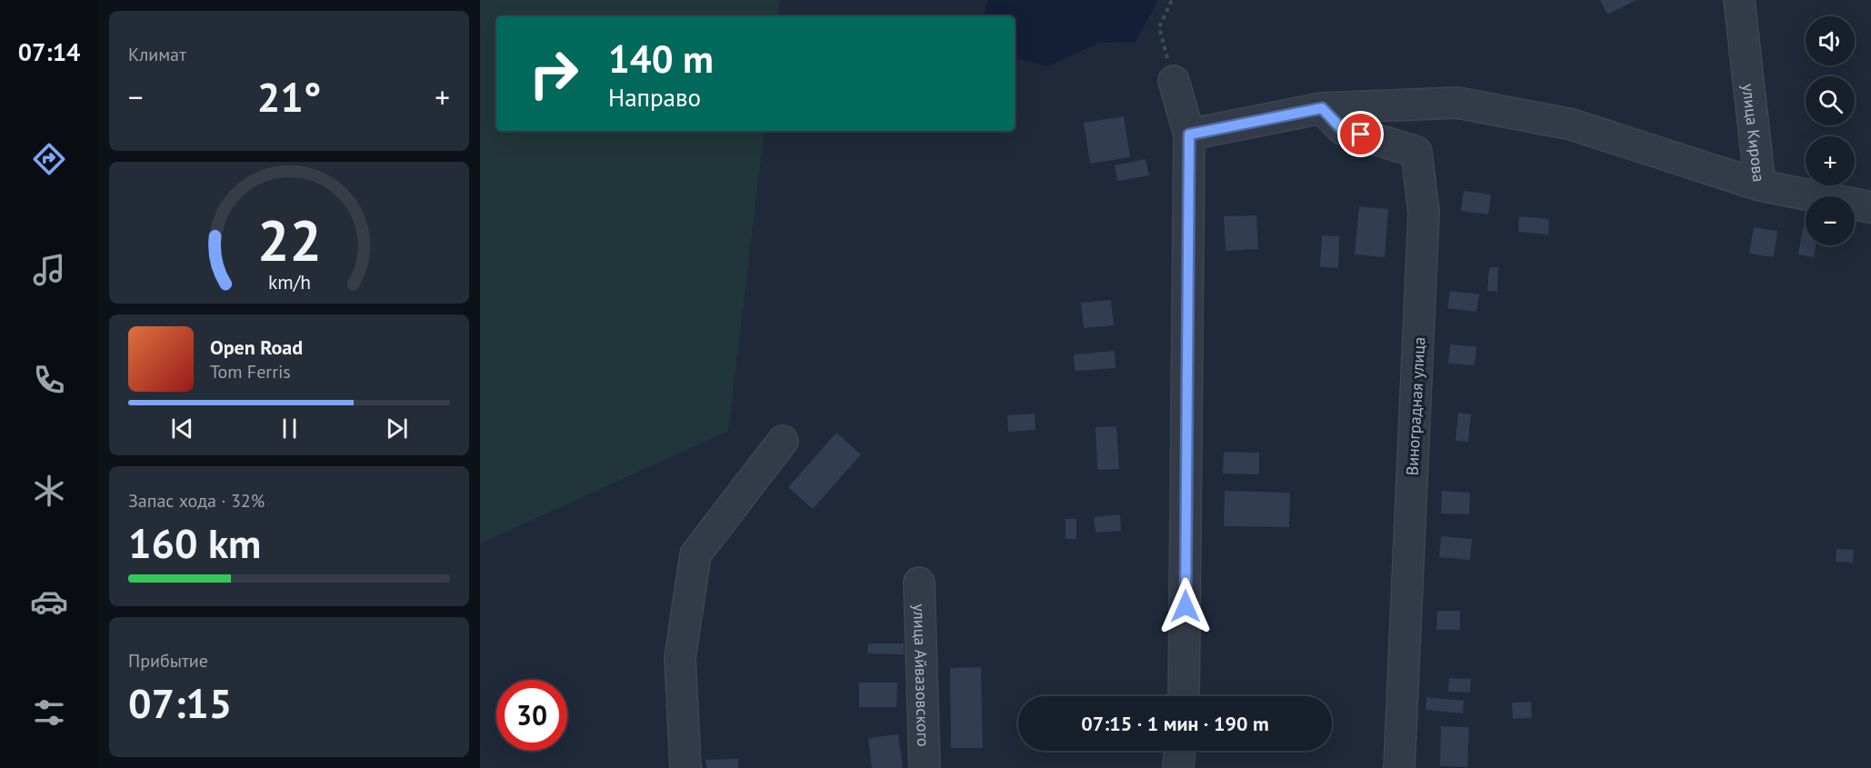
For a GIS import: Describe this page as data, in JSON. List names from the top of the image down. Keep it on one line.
{"streets":{"street":["улица Кирова","Виноградная улица","улица Айвазовского"]},"page":{"tabs":"07:14","tile":["Климат",["Запас хода · 32%","160 km"],["Прибытие","07:15"]],"map_buttons":["+","−"],"turn":["140 m","Направо"],"heat":["−","21°","+"],"song":["Open Road","Tom Ferris"],"limit":"30","trip":"07:15 · 1 мин · 190 m","gauge":["22","km/h"]}}
